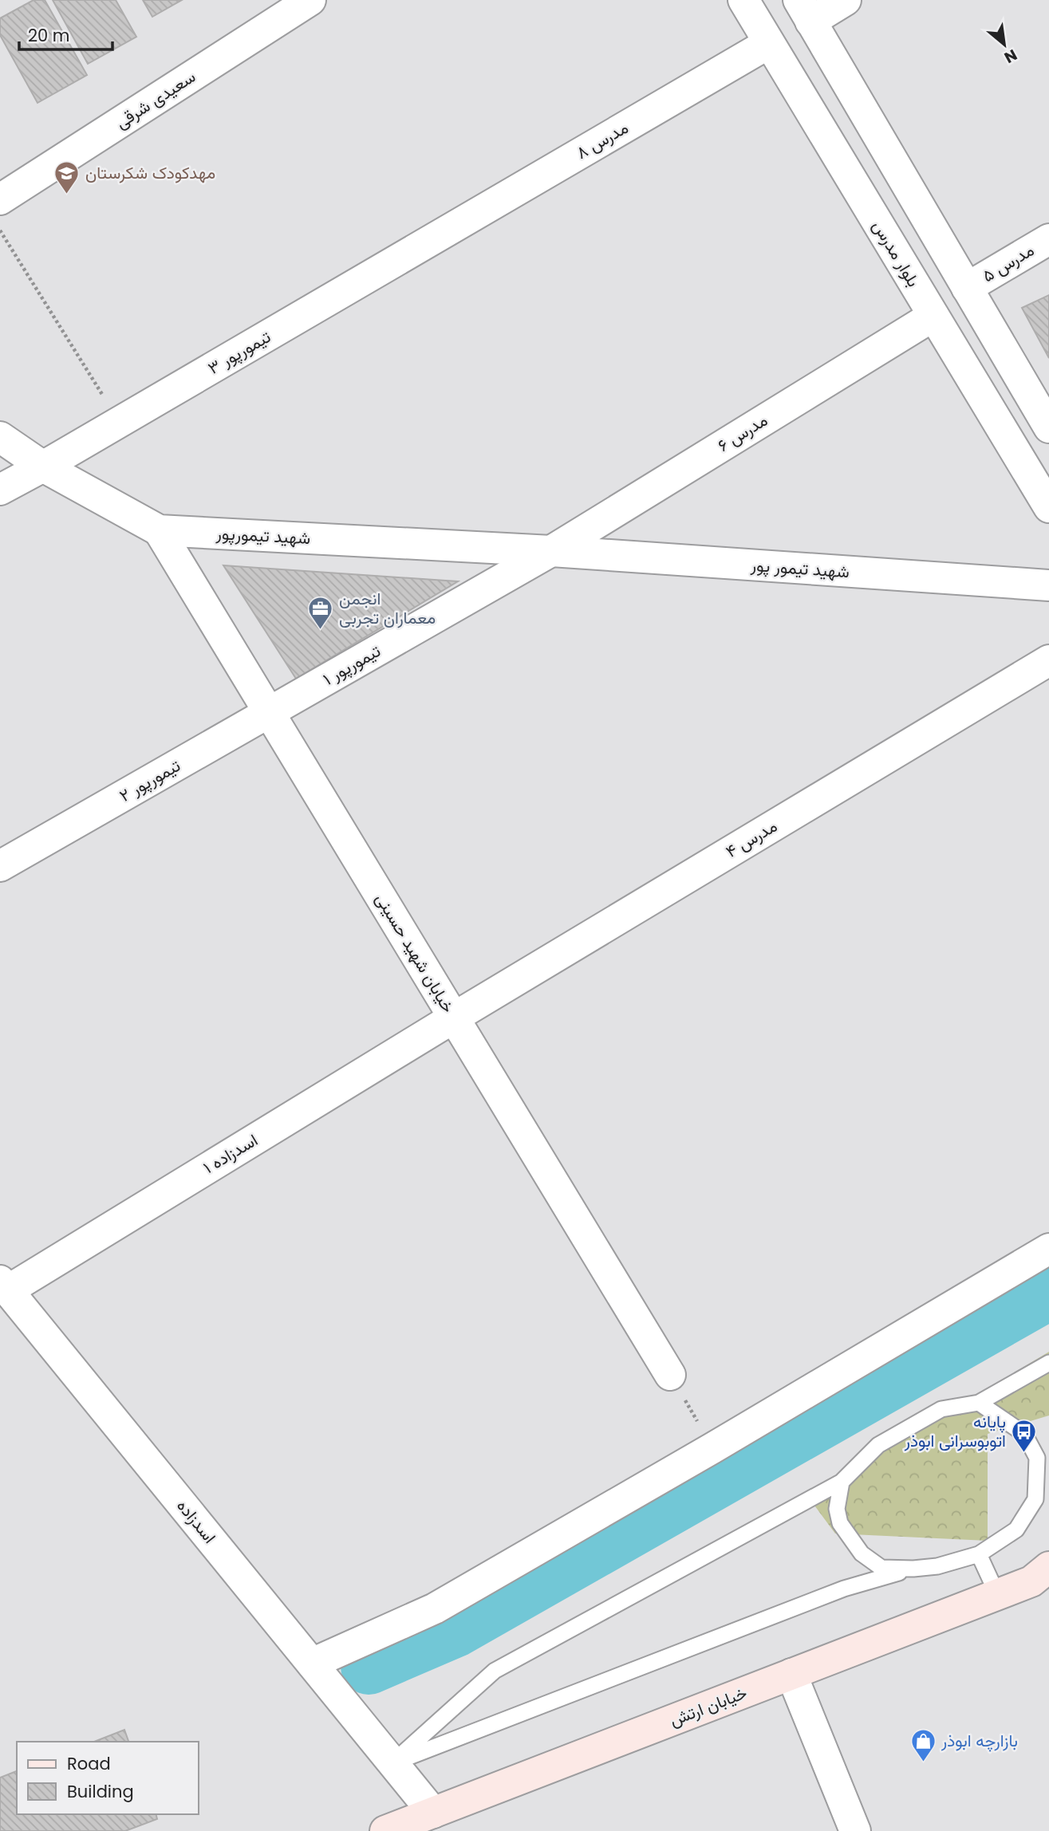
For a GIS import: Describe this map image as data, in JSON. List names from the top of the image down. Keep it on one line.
{"streets":{"main road":["خیابان ارتش"],"street":["سعیدی شرقی","مدرس ۸","بلوار مدرس","مدرس ۵","تیمورپور ۳","مدرس ۶","شهید تیمورپور","شهید تیمور پور","تیمورپور ۱","تیمورپور ۲","مدرس ۴","خیابان شهید حسینی","اسدزاده ۱","اسدزاده"]},"crossings":[["مدرس ۸","بلوار مدرس"],["مدرس ۸","تیمورپور ۳"],["بلوار مدرس","مدرس ۶"],["تیمورپور ۳","شهید تیمورپور"],["مدرس ۶","شهید تیمورپور"],["مدرس ۶","شهید تیمور پور"],["مدرس ۶","تیمورپور ۱"],["شهید تیمورپور","شهید تیمور پور"],["شهید تیمورپور","تیمورپور ۱"],["شهید تیمورپور","خیابان شهید حسینی"],["شهید تیمور پور","تیمورپور ۱"],["تیمورپور ۱","تیمورپور ۲"],["تیمورپور ۱","خیابان شهید حسینی"],["تیمورپور ۲","خیابان شهید حسینی"],["مدرس ۴","خیابان شهید حسینی"],["مدرس ۴","اسدزاده ۱"],["خیابان شهید حسینی","اسدزاده ۱"],["اسدزاده ۱","اسدزاده"],["اسدزاده","خیابان ارتش"]],"places":{"school or university":["مهدکودک شکرستان"],"office":["انجمن معماران تجربی"],"bus stop":["پایانه اتوبوسرانی ابوذر"],"shop":["بازارچه ابوذر"]},"legend":["Road","Building"],"scale_bar":"20 m","north":"bottom right"}
